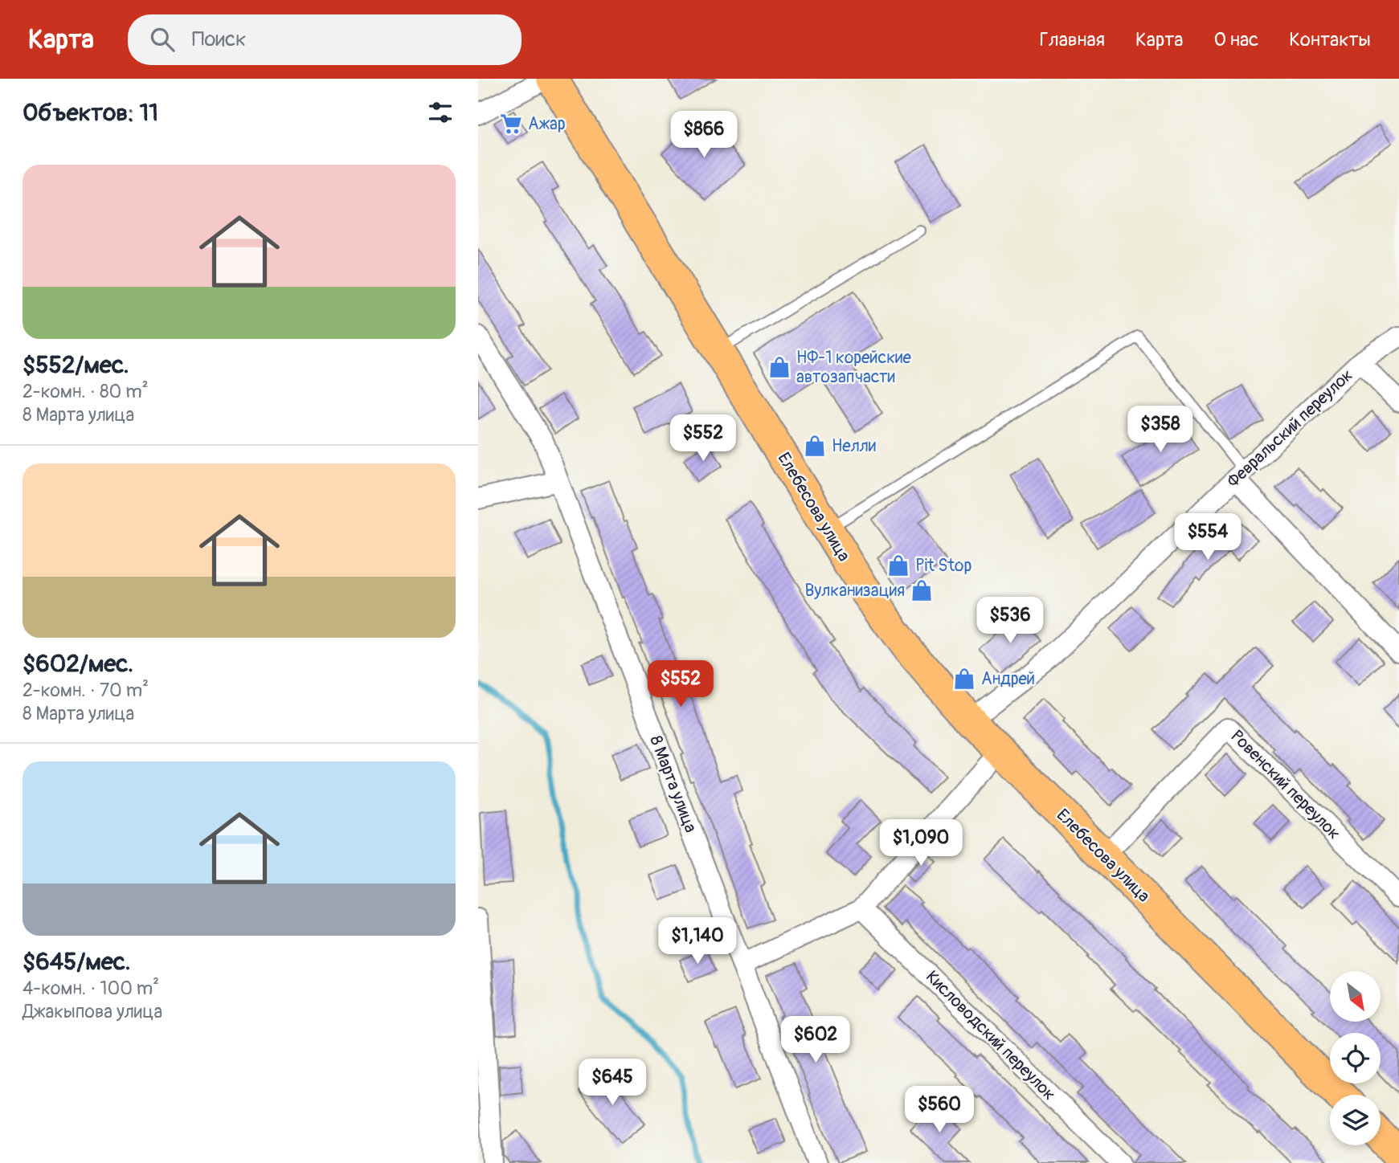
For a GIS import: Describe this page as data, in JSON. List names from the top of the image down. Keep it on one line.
{"streets":{"main road":["Елебесова улица"],"street":["Февральский переулок","8 Марта улица","Ровенский переулок","Кисловодский переулок"]},"crossings":[["Февральский переулок","Елебесова улица"],["Елебесова улица","Ровенский переулок"]],"places":{"supermarket":["Ажар"],"shop":["НФ-1 корейские автозапчасти","Нелли","Pit Stop","Вулканизация","Андрей"]},"north":"bottom right","page":{"header":"Карта","search":"Поиск","nav":["Главная","Карта","О нас","Контакты"],"heading":"Объектов: 11","price":["$866","$358","$552","$554","$536","$552","$1,090","$1,140","$602","$645","$560"],"list":[{"name":"$552/мес.","note":"2-комн. · 80 m² · 8 Марта улица"},{"name":"$602/мес.","note":"2-комн. · 70 m² · 8 Марта улица"},{"name":"$645/мес.","note":"4-комн. · 100 m² · Джакыпова улица"}]}}
